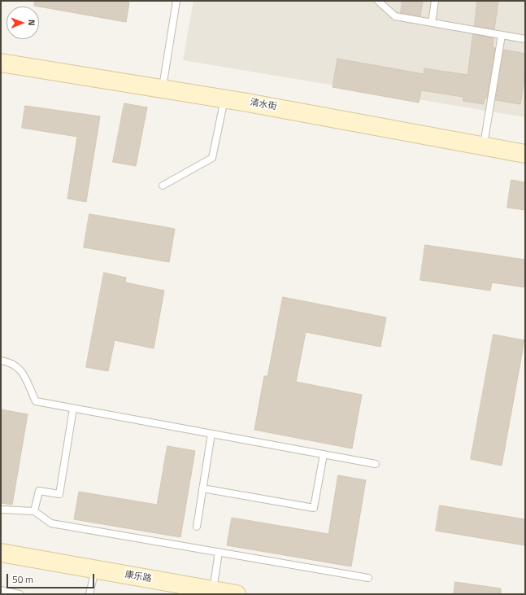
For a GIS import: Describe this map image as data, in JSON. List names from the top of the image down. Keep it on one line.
{"streets":{"street":["清水街","康乐路"]},"scale_bar":"50 m","north":"right"}
